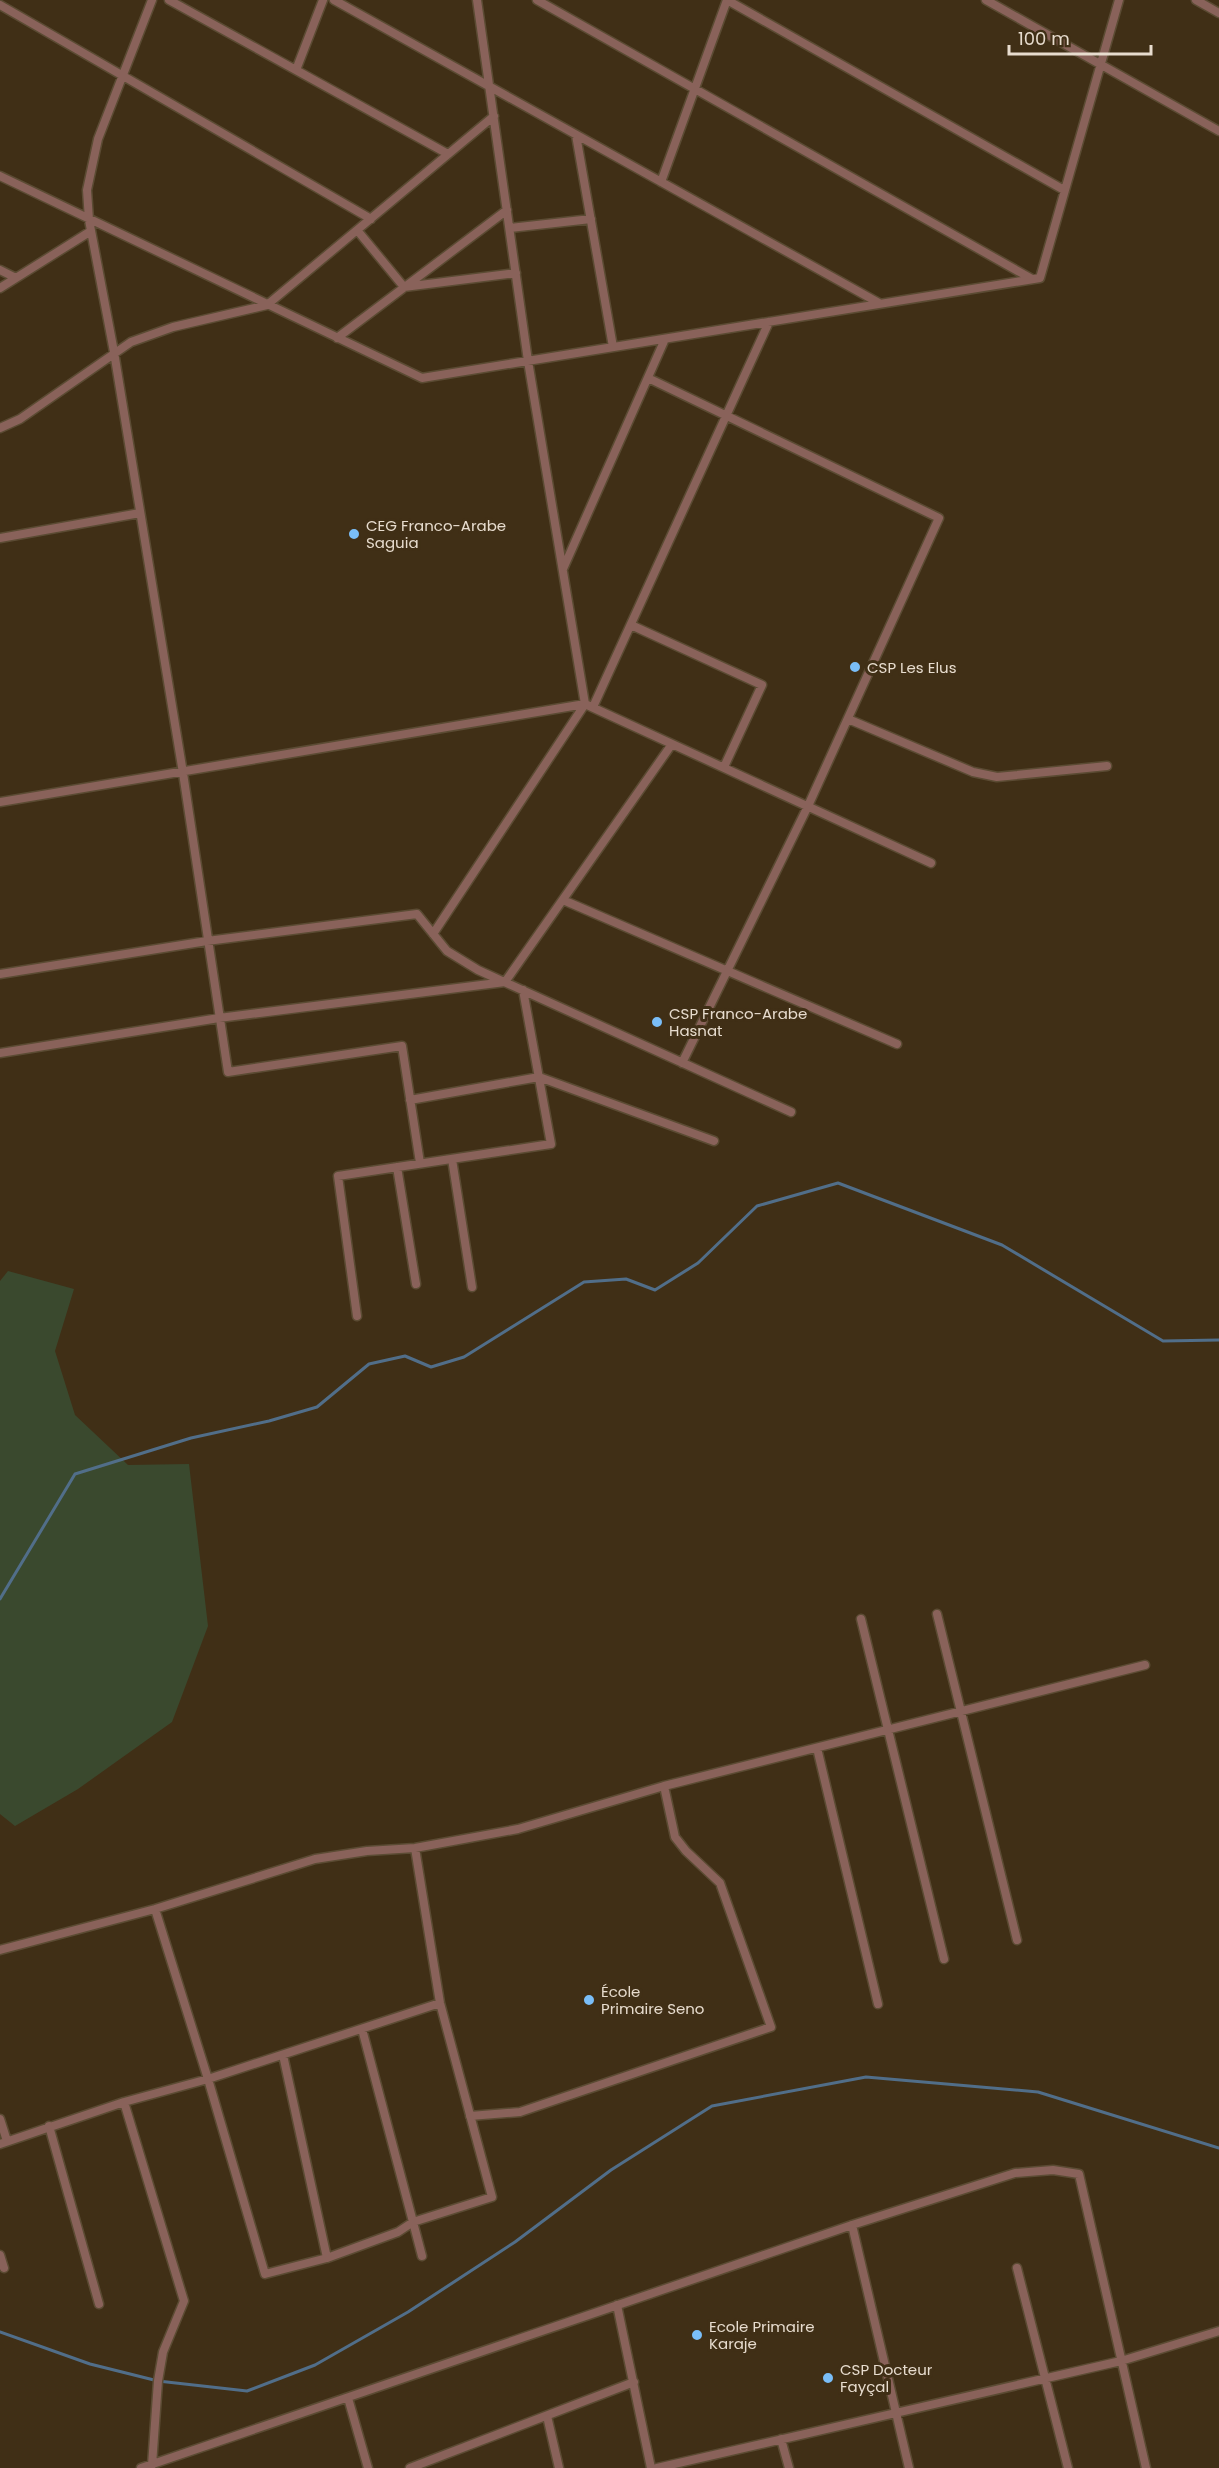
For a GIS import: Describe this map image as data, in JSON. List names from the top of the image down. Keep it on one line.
{"places":["CEG Franco-Arabe Saguia","CSP Les Elus","CSP Franco-Arabe Hasnat","École Primaire Seno","Ecole Primaire Karaje","CSP Docteur Fayçal"],"scale_bar":"100 m"}
